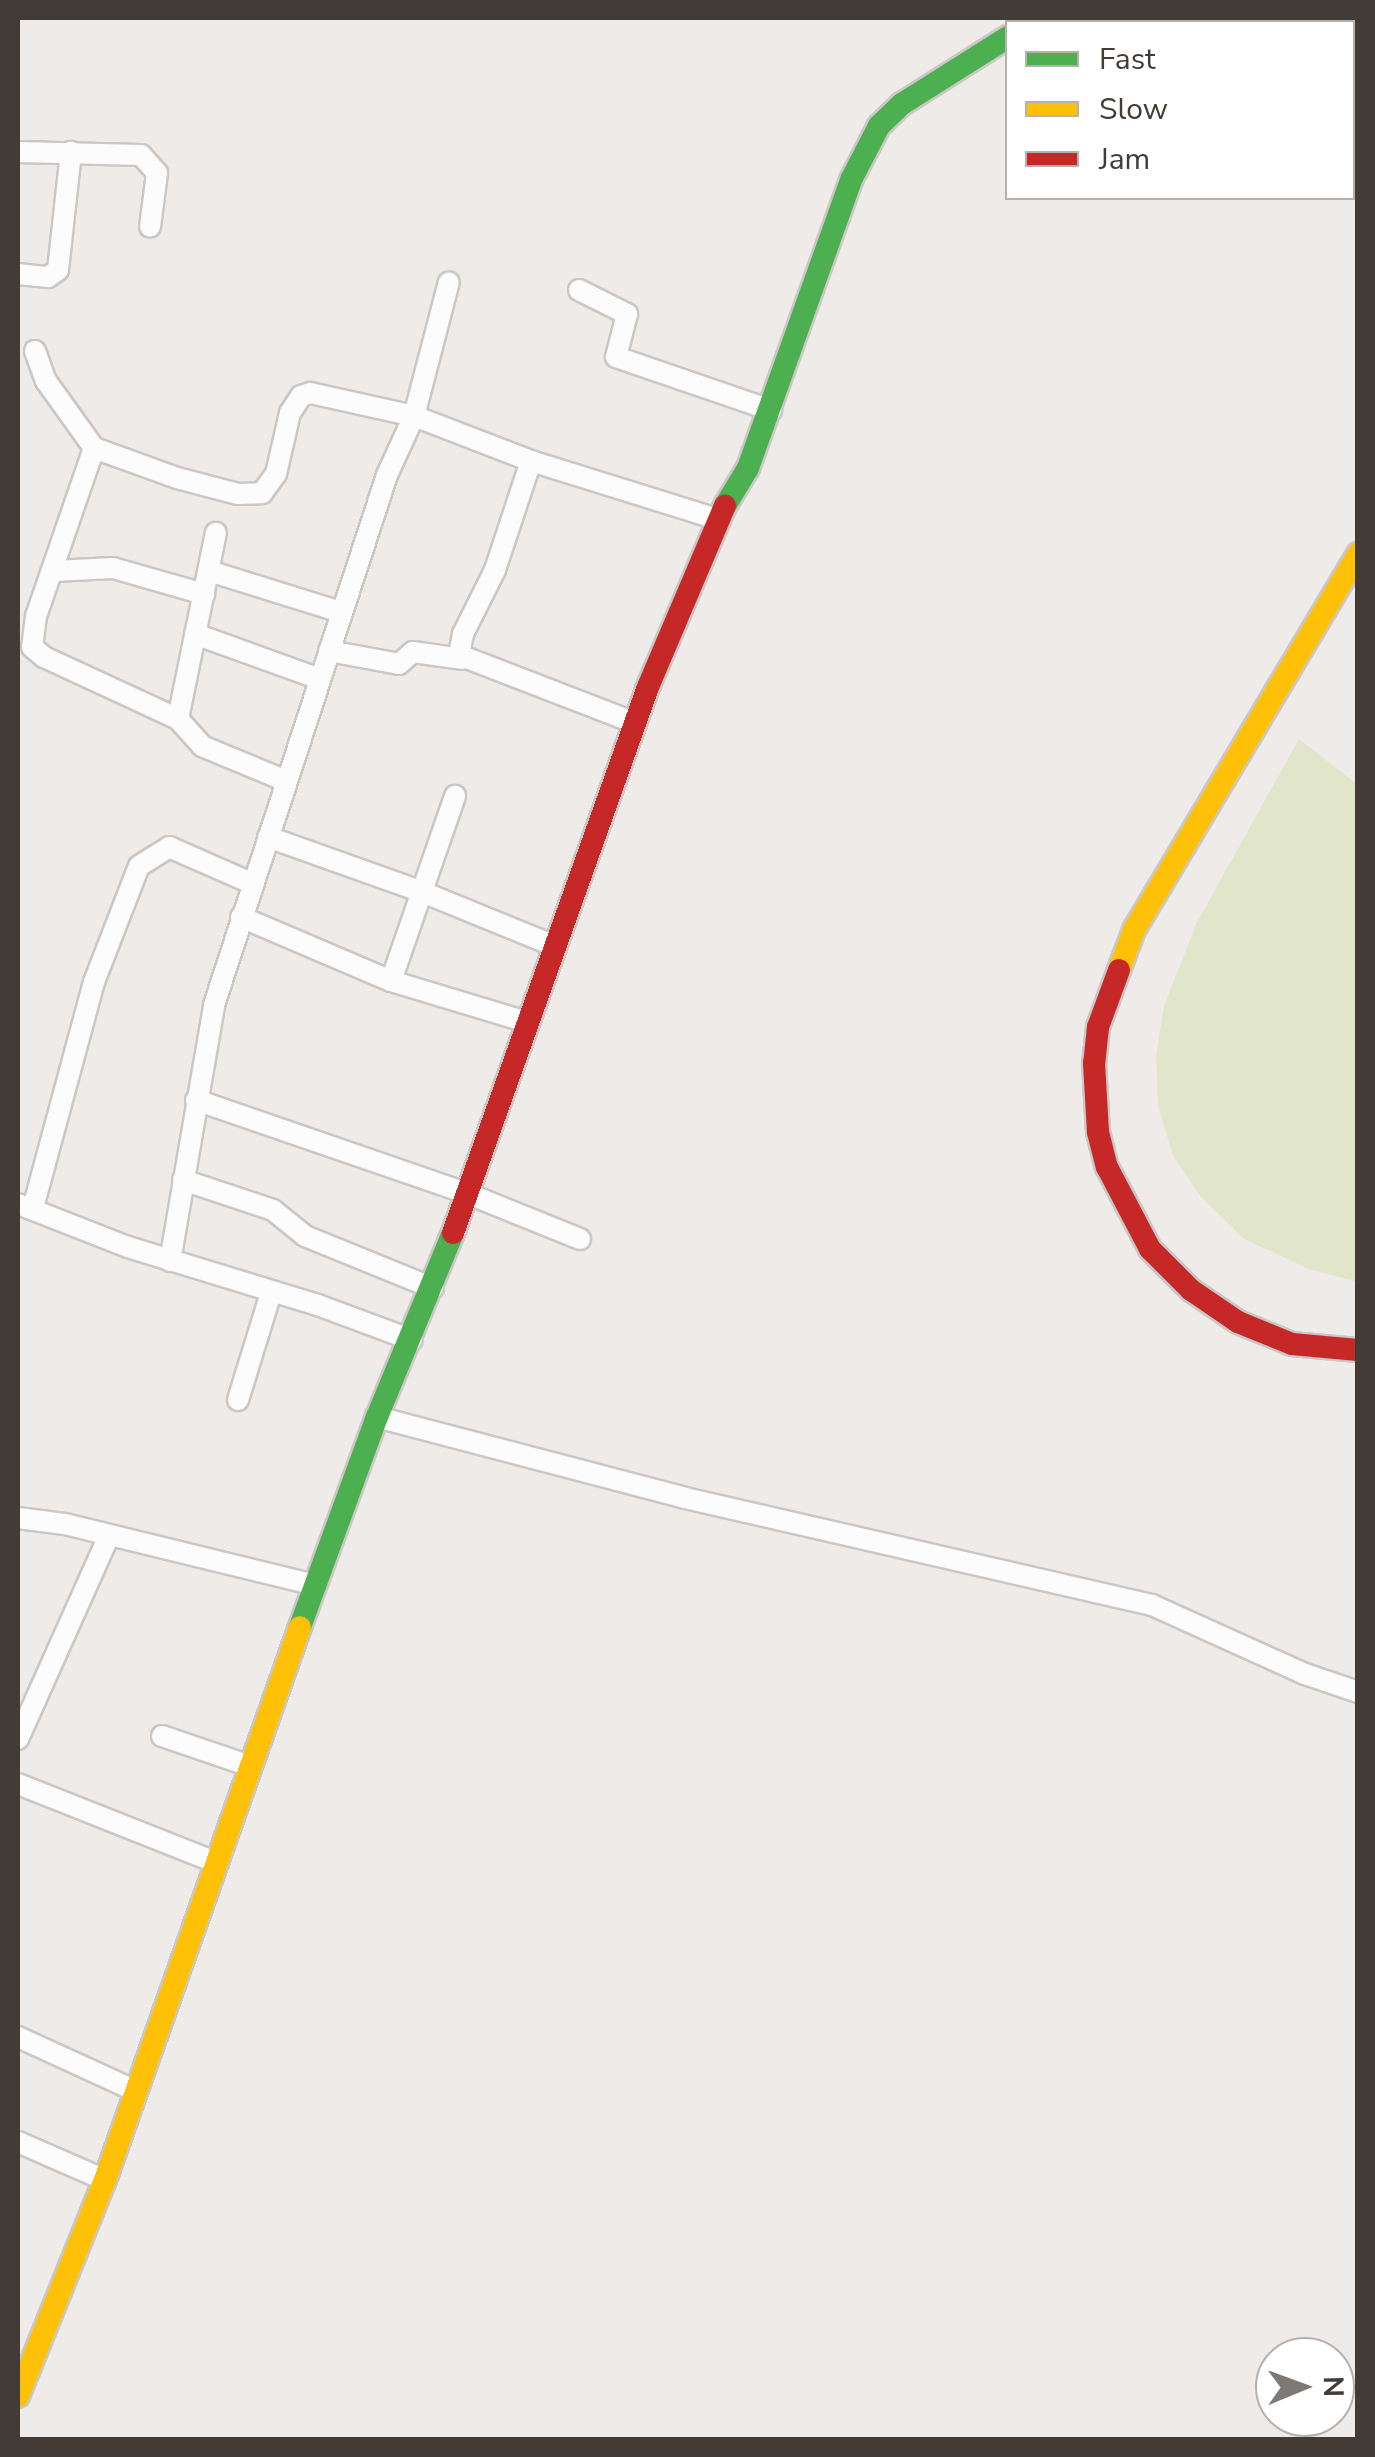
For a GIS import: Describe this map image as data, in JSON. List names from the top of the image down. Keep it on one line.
{"legend":["Fast","Slow","Jam"],"north":"right"}
